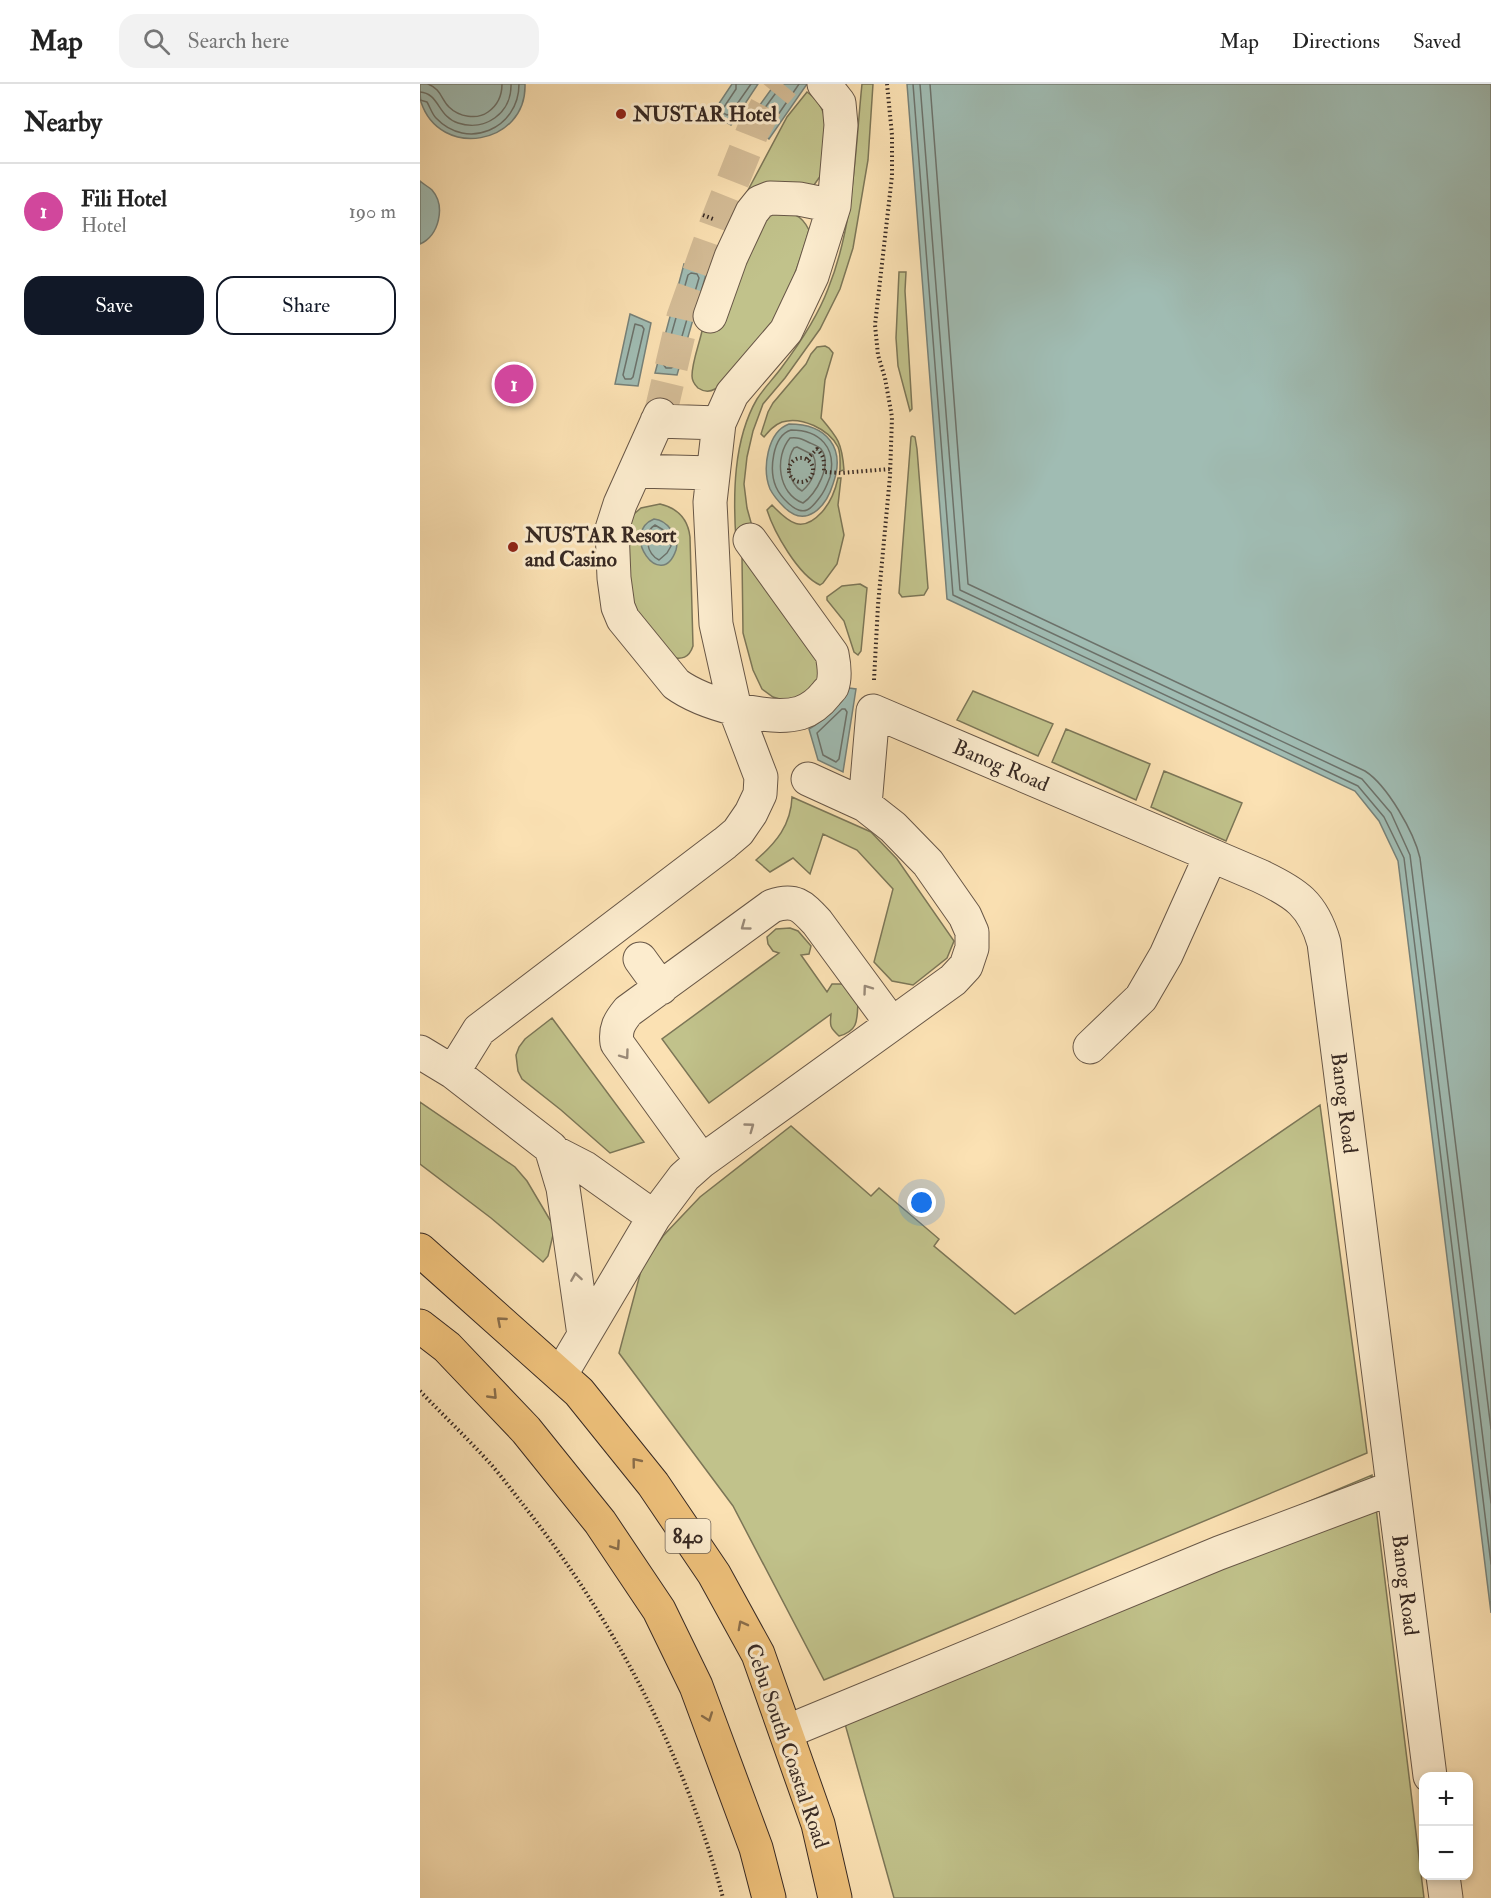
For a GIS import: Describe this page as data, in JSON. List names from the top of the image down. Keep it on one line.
{"streets":{"highway":["840","Cebu South Coastal Road"],"street":["Banog Road"]},"places":["NUSTAR Hotel","NUSTAR Resort and Casino"],"page":{"header":"Map","search":"Search here","nav":["Map","Directions","Saved"],"heading":"Nearby","list":[{"mark":"1","name":"Fili Hotel","note":"Hotel","value":"190 m"}],"buttons":["Save","Share"],"pins":"1","map_buttons":["+","−"]}}
